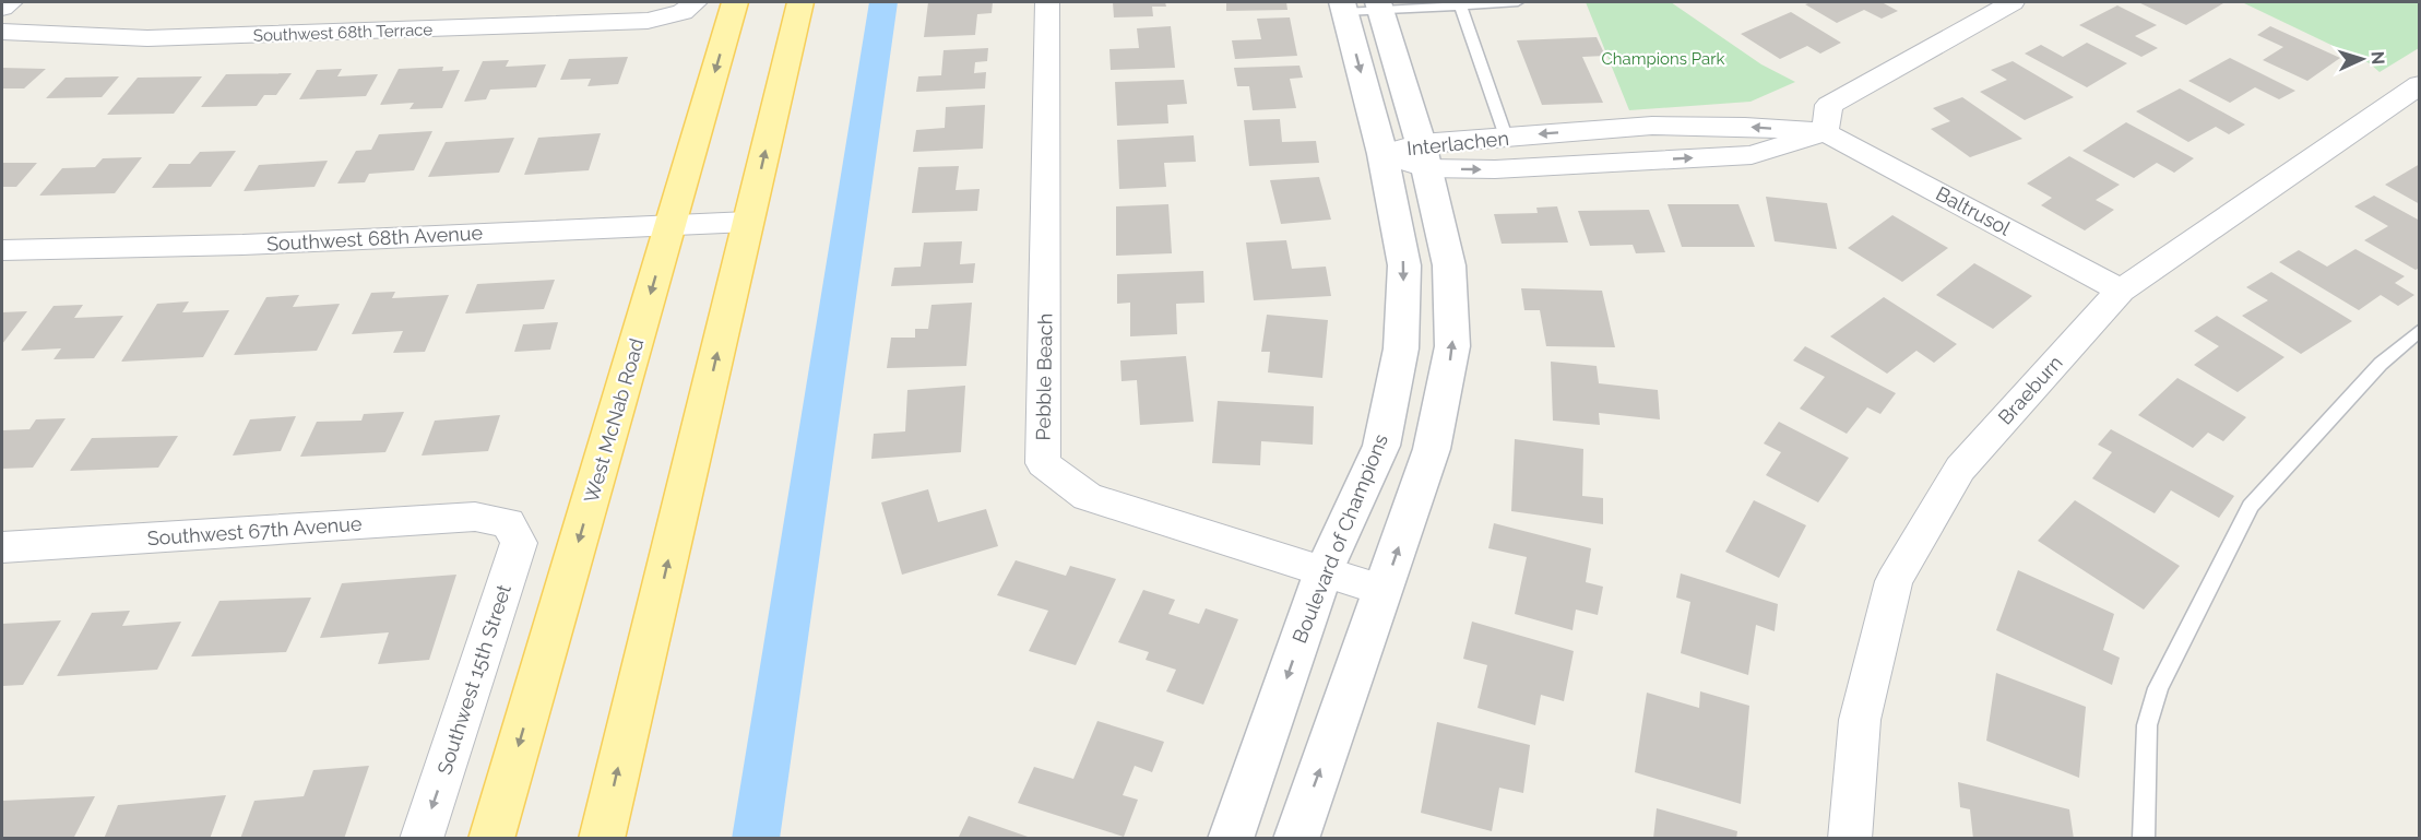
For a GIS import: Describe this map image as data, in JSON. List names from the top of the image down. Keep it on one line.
{"streets":{"main road":["West McNab Road"],"street":["Southwest 68th Terrace","Interlachen","Baltrusol","Southwest 68th Avenue","Pebble Beach","Braeburn","Southwest 67th Avenue","Boulevard of Champions","Southwest 15th Street"]},"crossings":[["Interlachen","Baltrusol"],["Interlachen","Boulevard of Champions"],["Baltrusol","Braeburn"],["Southwest 68th Avenue","West McNab Road"],["Pebble Beach","Boulevard of Champions"],["Southwest 67th Avenue","Southwest 15th Street"]],"one_way":["Southwest 15th Street"],"parks":["Champions Park"],"north":"right"}
